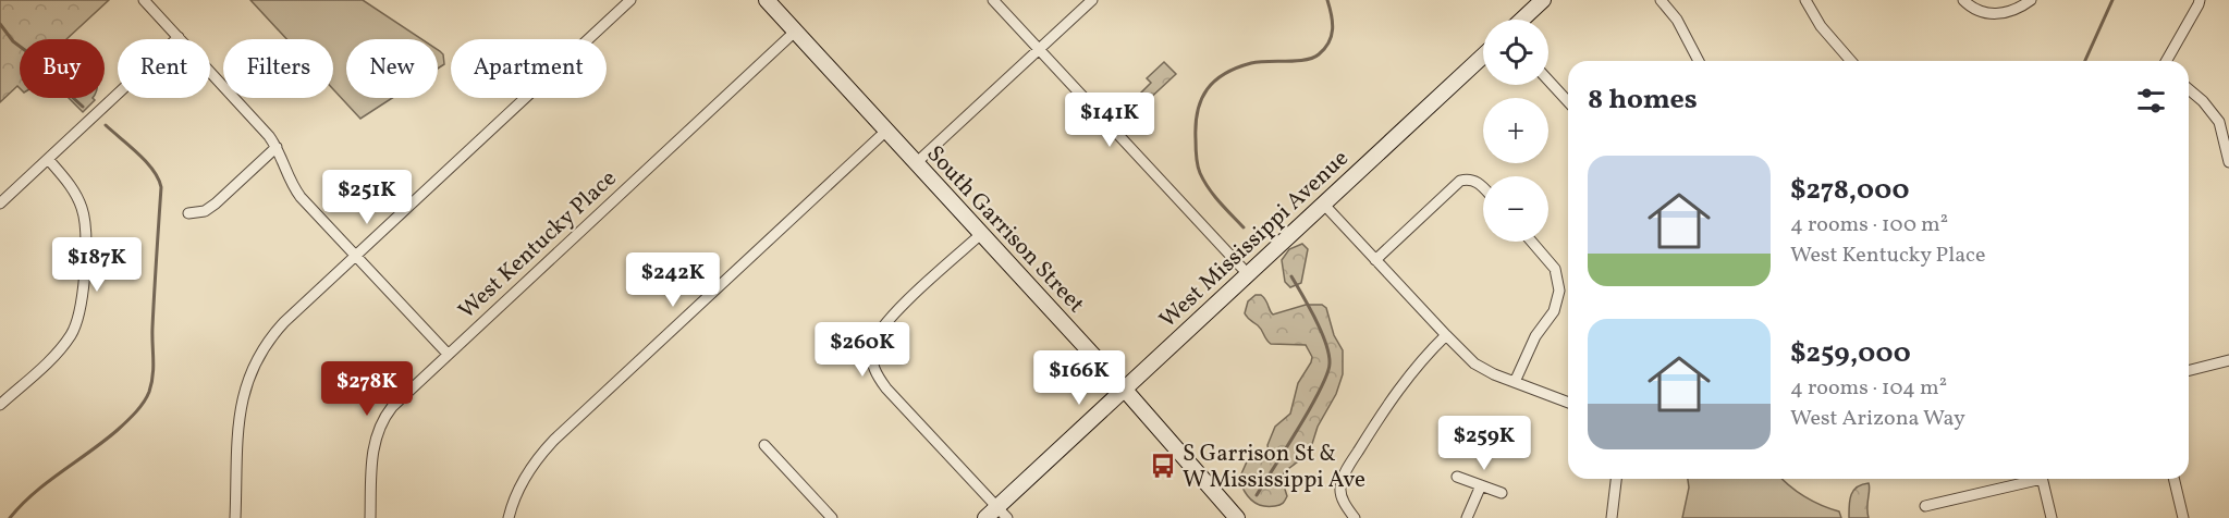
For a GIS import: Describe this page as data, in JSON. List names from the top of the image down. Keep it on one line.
{"streets":{"main road":["South Garrison Street","West Mississippi Avenue"],"street":["West Kentucky Place"]},"crossings":[["South Garrison Street","West Mississippi Avenue"],["South Garrison Street","West Kentucky Place"]],"places":{"bus stop":["S Garrison St & W Mississippi Ave"]},"page":{"map_buttons":["+","−"],"chip":["Buy","Rent","Filters","New","Apartment"],"heading":"8 homes","price":["$141K","$251K","$187K","$242K","$260K","$166K","$278K","$259K"],"list":[{"name":"$278,000","note":"4 rooms · 100 m² · West Kentucky Place"},{"name":"$259,000","note":"4 rooms · 104 m² · West Arizona Way"}]}}
